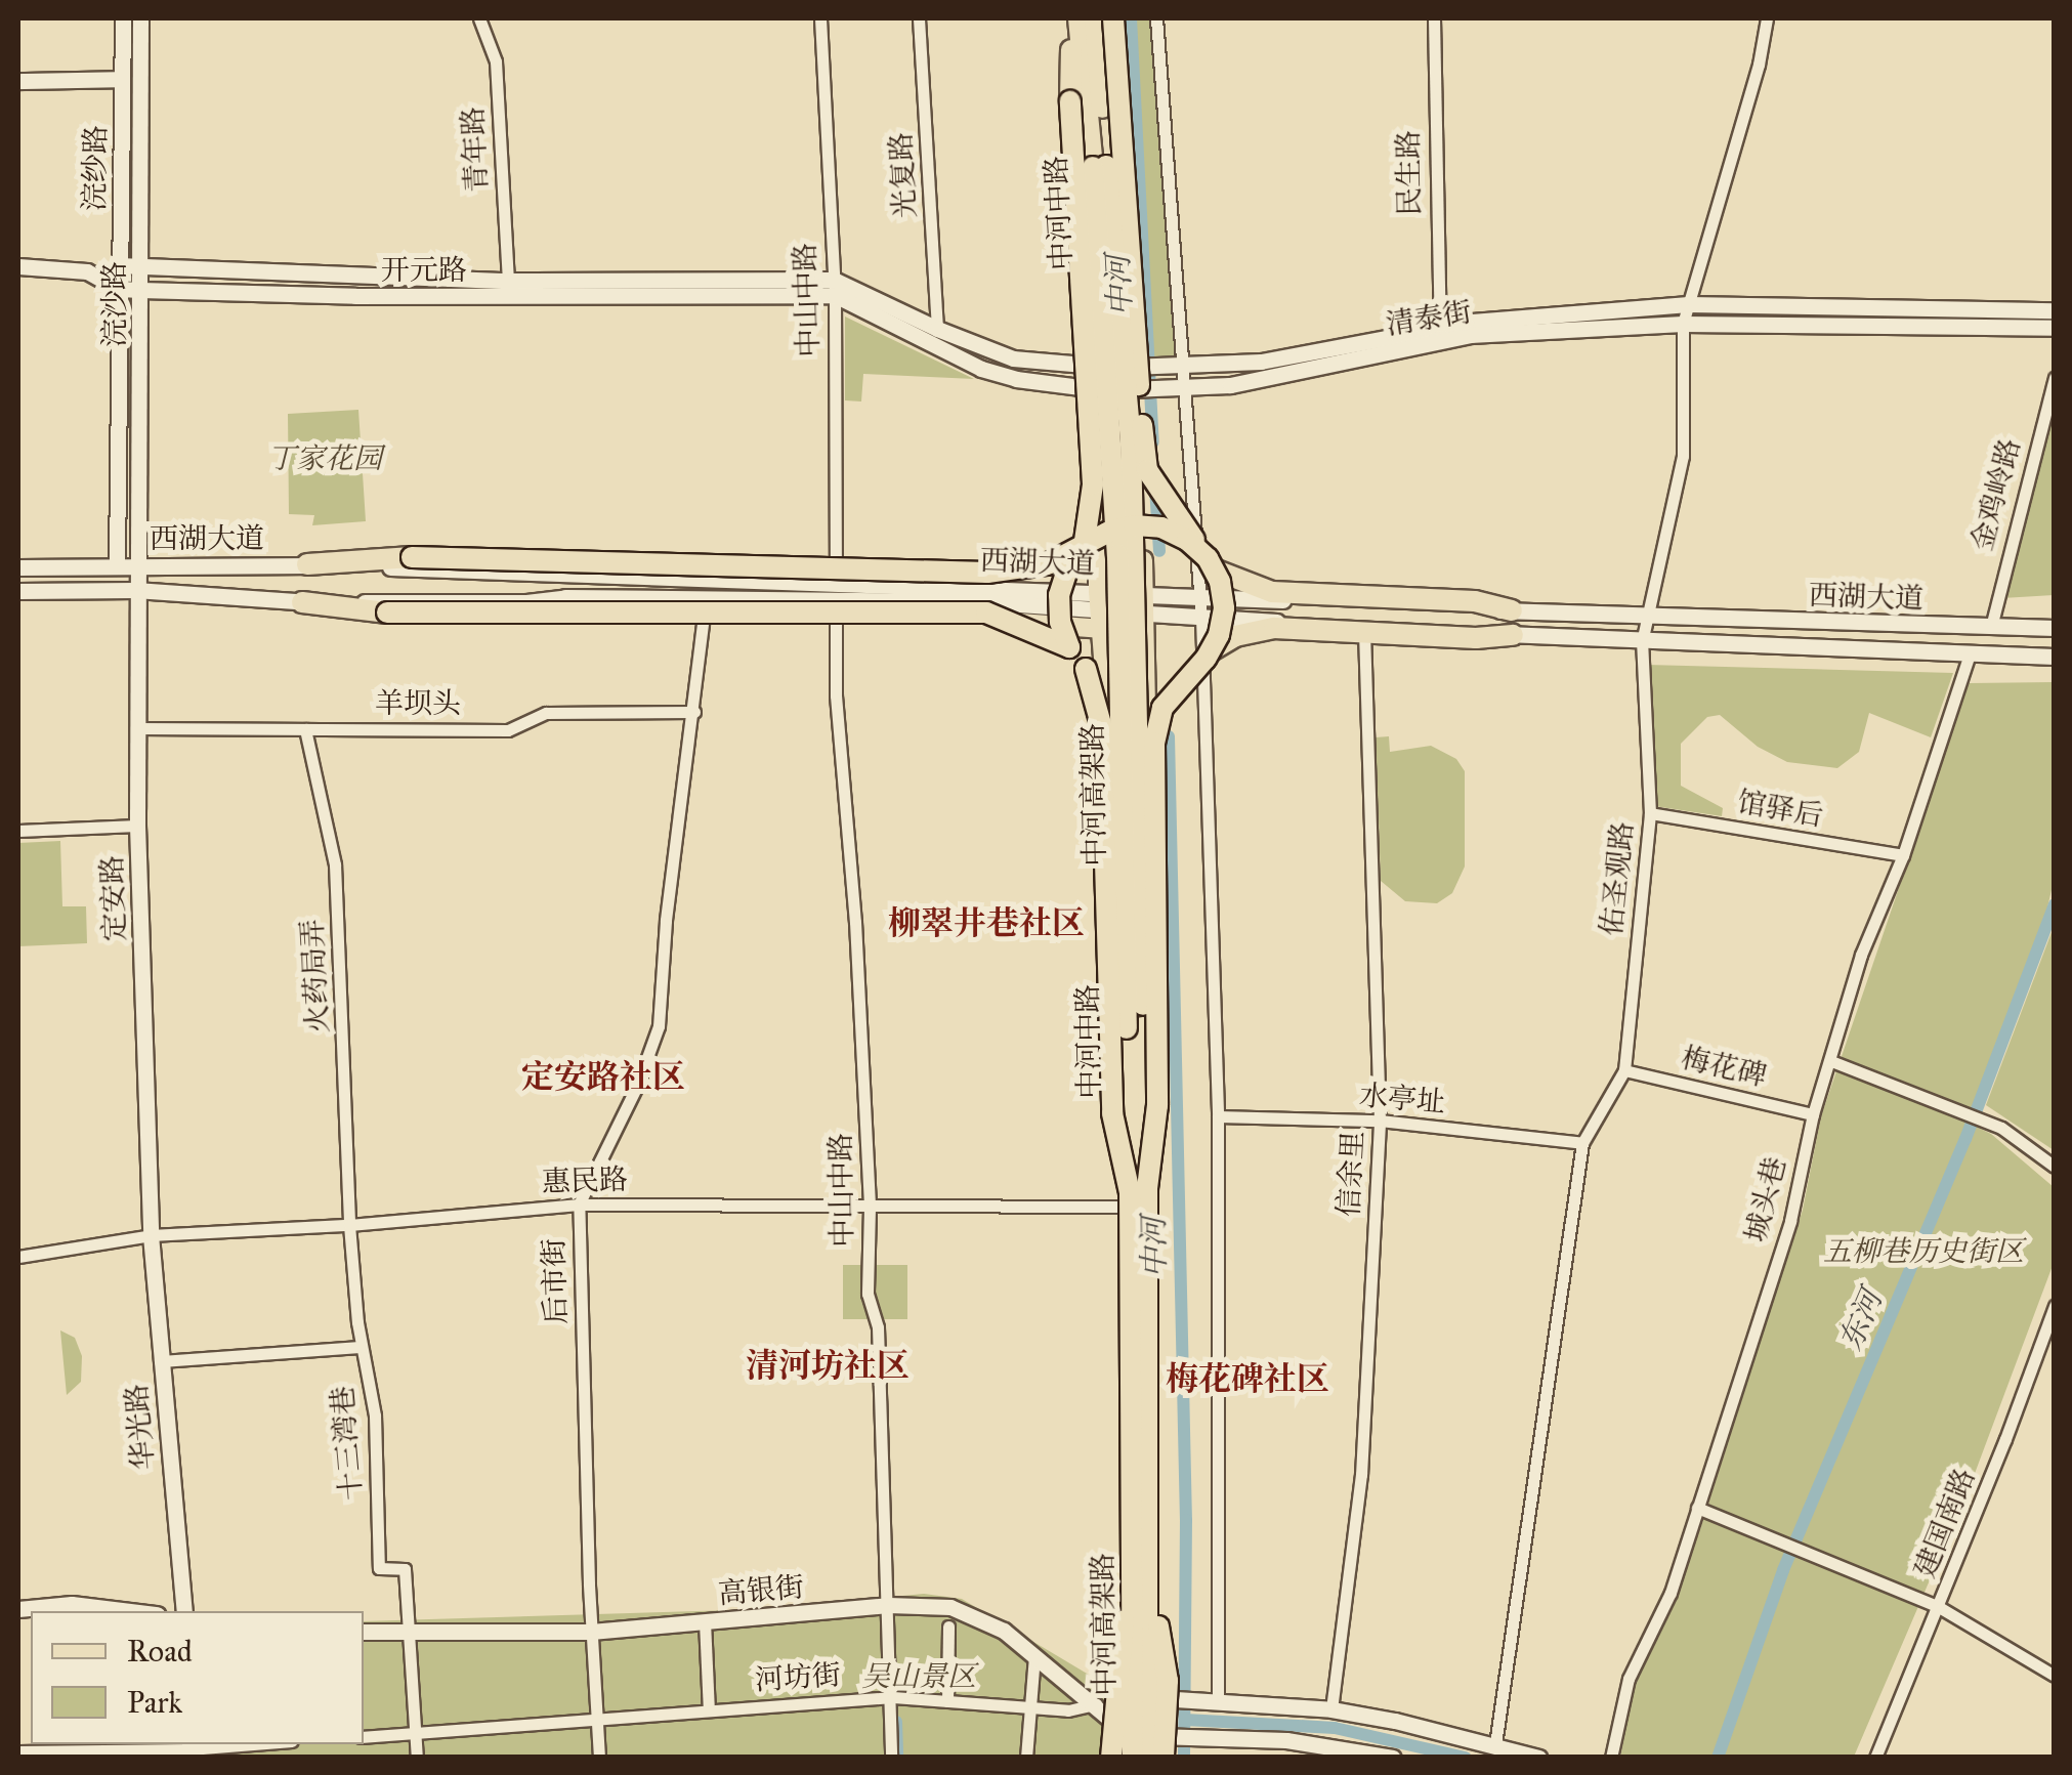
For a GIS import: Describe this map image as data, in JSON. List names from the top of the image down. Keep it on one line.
{"streets":{"highway":["中河高架路"],"main road":["浣纱路","中河中路","开元路","浣沙路","清泰街","西湖大道","定安路","华光路","高银街","河坊街"],"street":["青年路","民生路","光复路","中山中路","金鸡岭路","羊坝头","馆驿后","佑圣观路","火药局弄","梅花碑","水亭址","信余里","惠民路","城头巷","后市街","十三湾巷","建国南路"]},"crossings":[["青年路","开元路"],["浣纱路","开元路"],["浣纱路","西湖大道"],["民生路","清泰街"],["光复路","清泰街"],["中河中路","清泰街"],["中河中路","西湖大道"],["中河中路","中河高架路"],["中河中路","惠民路"],["中河中路","高银街"],["中河中路","河坊街"],["开元路","中山中路"],["开元路","浣沙路"],["开元路","清泰街"],["中山中路","清泰街"],["中山中路","西湖大道"],["中山中路","惠民路"],["中山中路","高银街"],["中山中路","河坊街"],["浣沙路","西湖大道"],["浣沙路","定安路"],["清泰街","佑圣观路"],["金鸡岭路","西湖大道"],["西湖大道","佑圣观路"],["西湖大道","定安路"],["西湖大道","城头巷"],["羊坝头","定安路"],["羊坝头","火药局弄"],["羊坝头","后市街"],["中河高架路","惠民路"],["馆驿后","佑圣观路"],["馆驿后","城头巷"],["佑圣观路","梅花碑"],["佑圣观路","水亭址"],["佑圣观路","河坊街"],["定安路","惠民路"],["定安路","华光路"],["火药局弄","惠民路"],["火药局弄","十三湾巷"],["梅花碑","城头巷"],["水亭址","信余里"],["信余里","河坊街"],["惠民路","后市街"],["惠民路","华光路"],["惠民路","十三湾巷"],["后市街","高银街"],["后市街","河坊街"],["十三湾巷","高银街"],["高银街","河坊街"]],"districts":["柳翠井巷社区","定安路社区","清河坊社区","梅花碑社区"],"water":["中河","东河"],"parks":["丁家花园","五柳巷历史街区","吴山景区"],"legend":["Road","Park"]}
